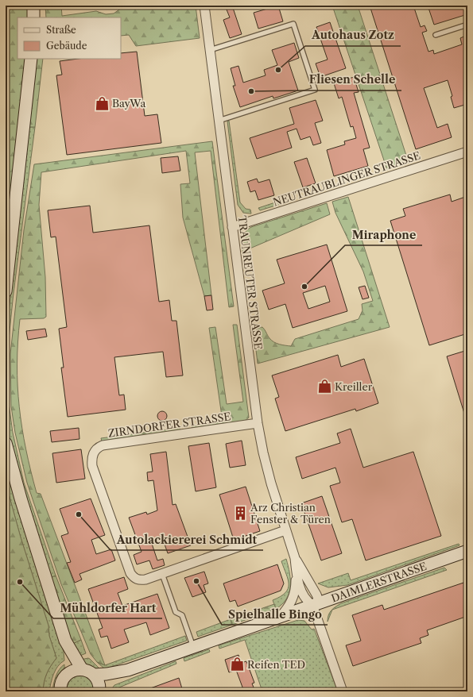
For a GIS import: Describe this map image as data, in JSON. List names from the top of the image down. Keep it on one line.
{"streets":{"main road":["DAIMLERSTRASSE"],"street":["NEUTRAUBLINGER STRASSE","TRAUNREUTER STRASSE","ZIRNDORFER STRASSE"]},"crossings":[["NEUTRAUBLINGER STRASSE","TRAUNREUTER STRASSE"],["TRAUNREUTER STRASSE","ZIRNDORFER STRASSE"],["TRAUNREUTER STRASSE","DAIMLERSTRASSE"]],"places":{"other":["Autohaus Zotz","Fliesen Schelle","Miraphone","Autolackiererei Schmidt","Spielhalle Bingo","Mühldorfer Hart"],"shop":["BayWa","Kreiller","Reifen TED"],"building":["Arz Christian Fenster & Türen"]},"legend":["Straße","Gebäude"]}
